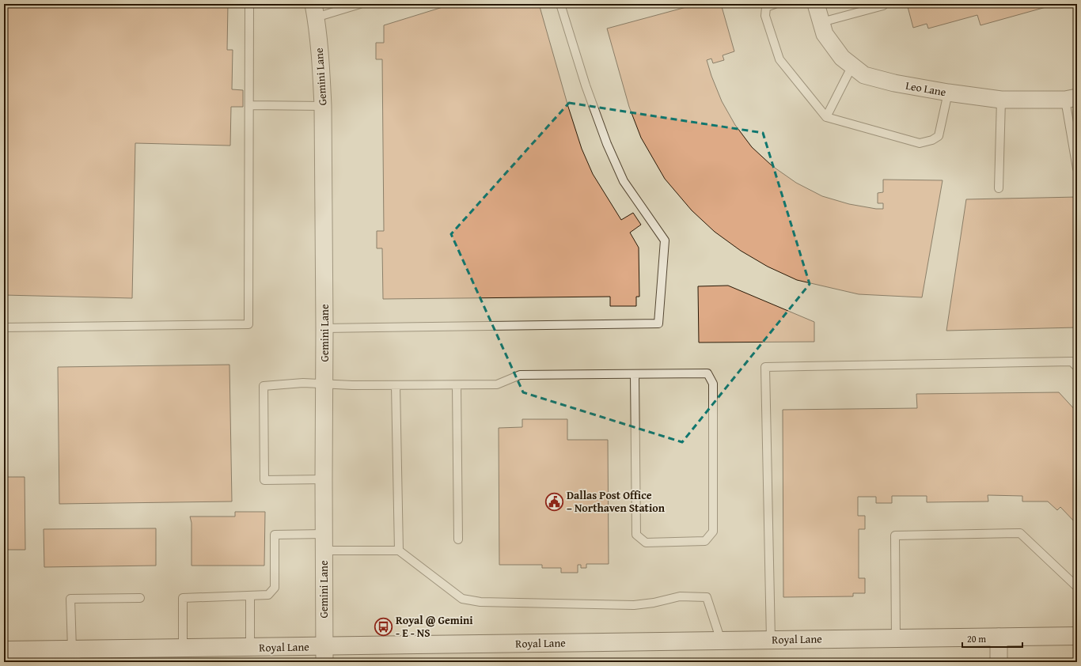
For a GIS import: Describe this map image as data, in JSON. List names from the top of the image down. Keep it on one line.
{"streets":{"main road":["Royal Lane"],"street":["Gemini Lane","Leo Lane"]},"crossings":[["Gemini Lane","Royal Lane"]],"places":{"public building":["Dallas Post Office – Northaven Station"],"bus stop":["Royal @ Gemini - E - NS"]},"scale_bar":"20 m"}
